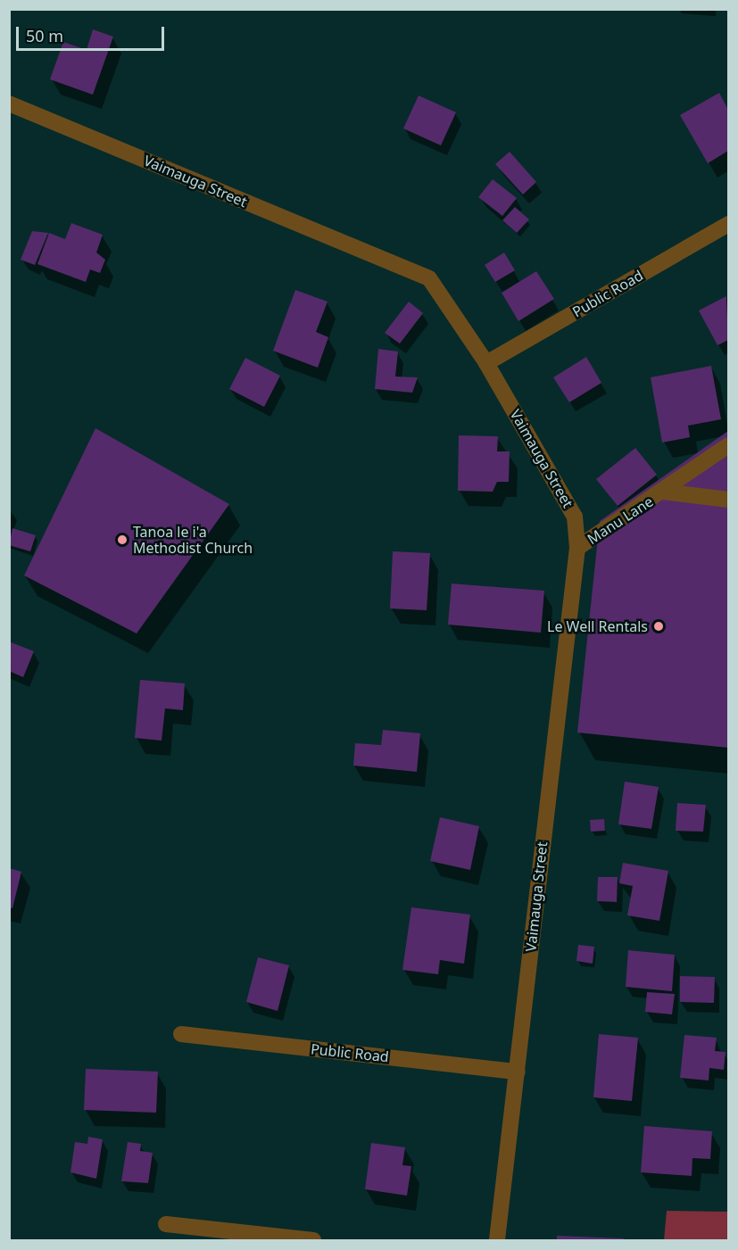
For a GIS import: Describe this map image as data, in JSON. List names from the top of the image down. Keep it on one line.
{"streets":{"street":["Vaimauga Street","Public Road","Manu Lane"]},"crossings":[["Vaimauga Street","Public Road"],["Vaimauga Street","Manu Lane"]],"places":["Tanoa le i'a Methodist Church","Le Well Rentals"],"scale_bar":"50 m"}
